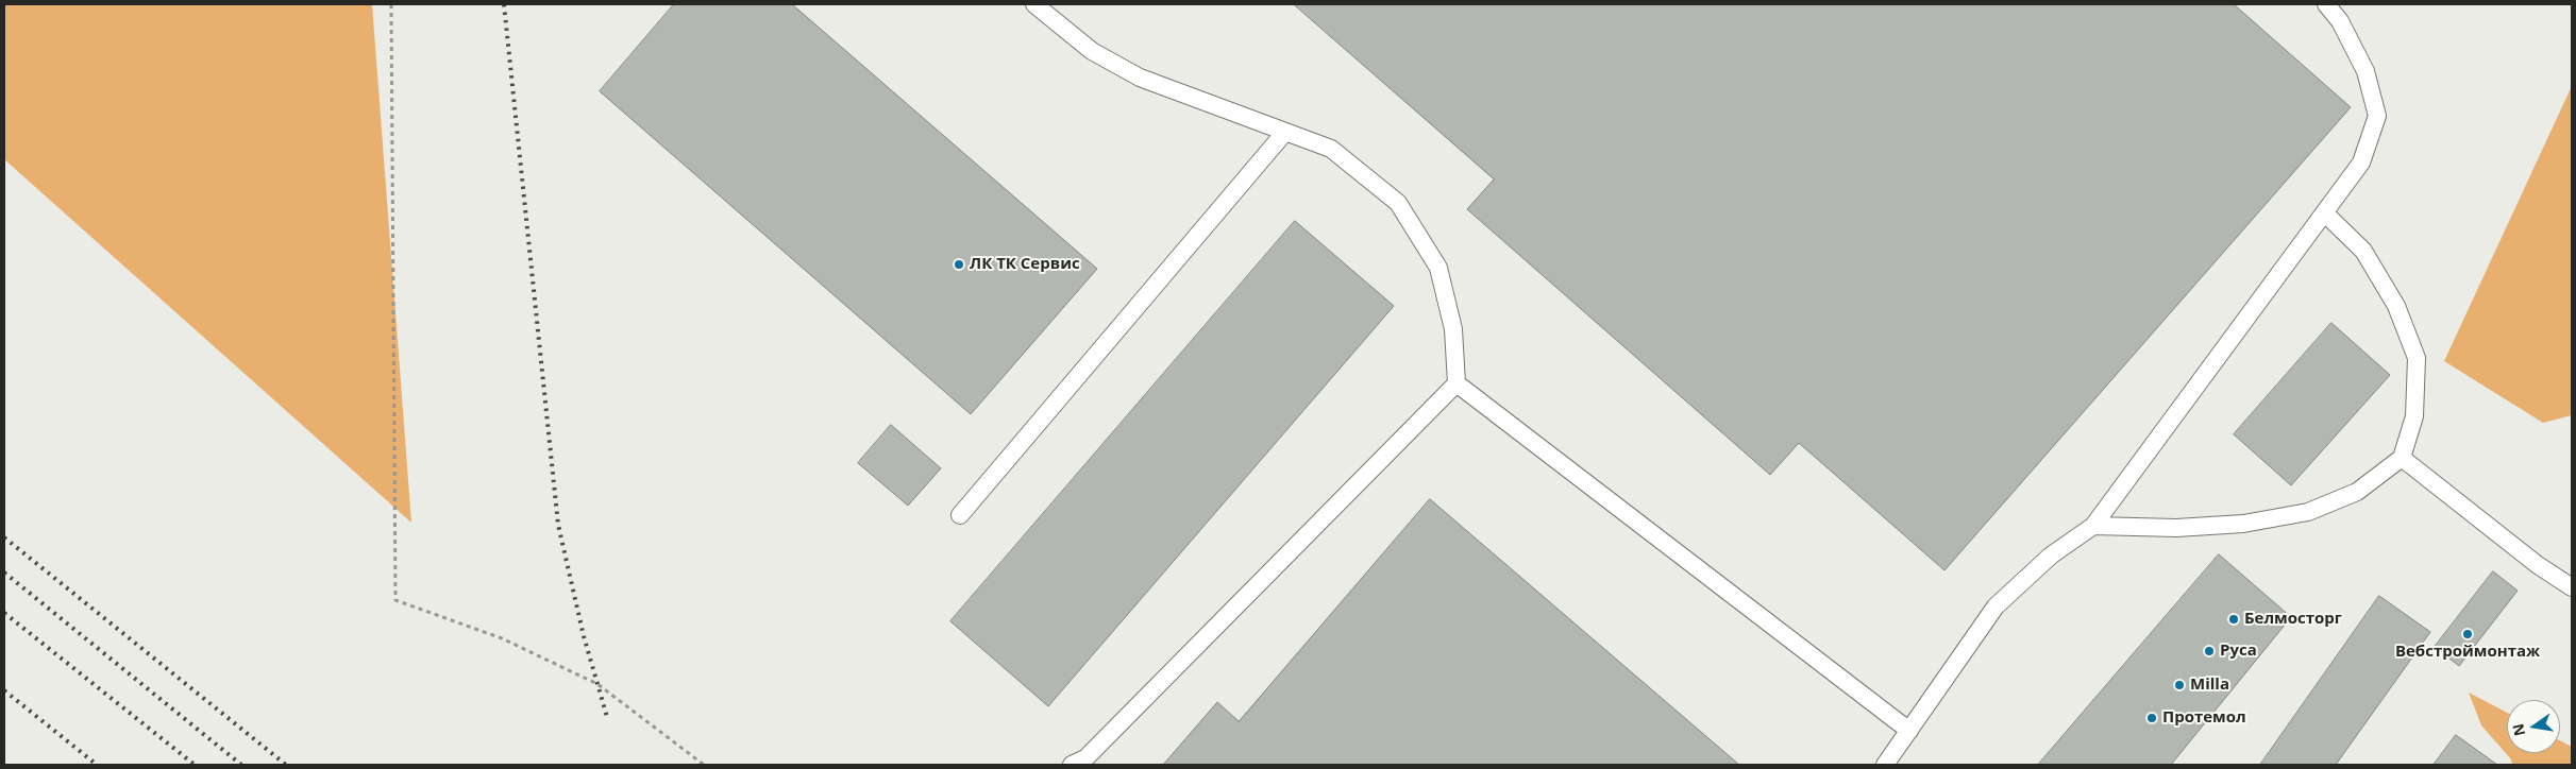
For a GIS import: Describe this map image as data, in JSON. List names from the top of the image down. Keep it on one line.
{"places":["ЛК ТК Сервис","Белмосторг","Вебстроймонтаж","Руса","Milla","Протемол"],"north":"left"}
